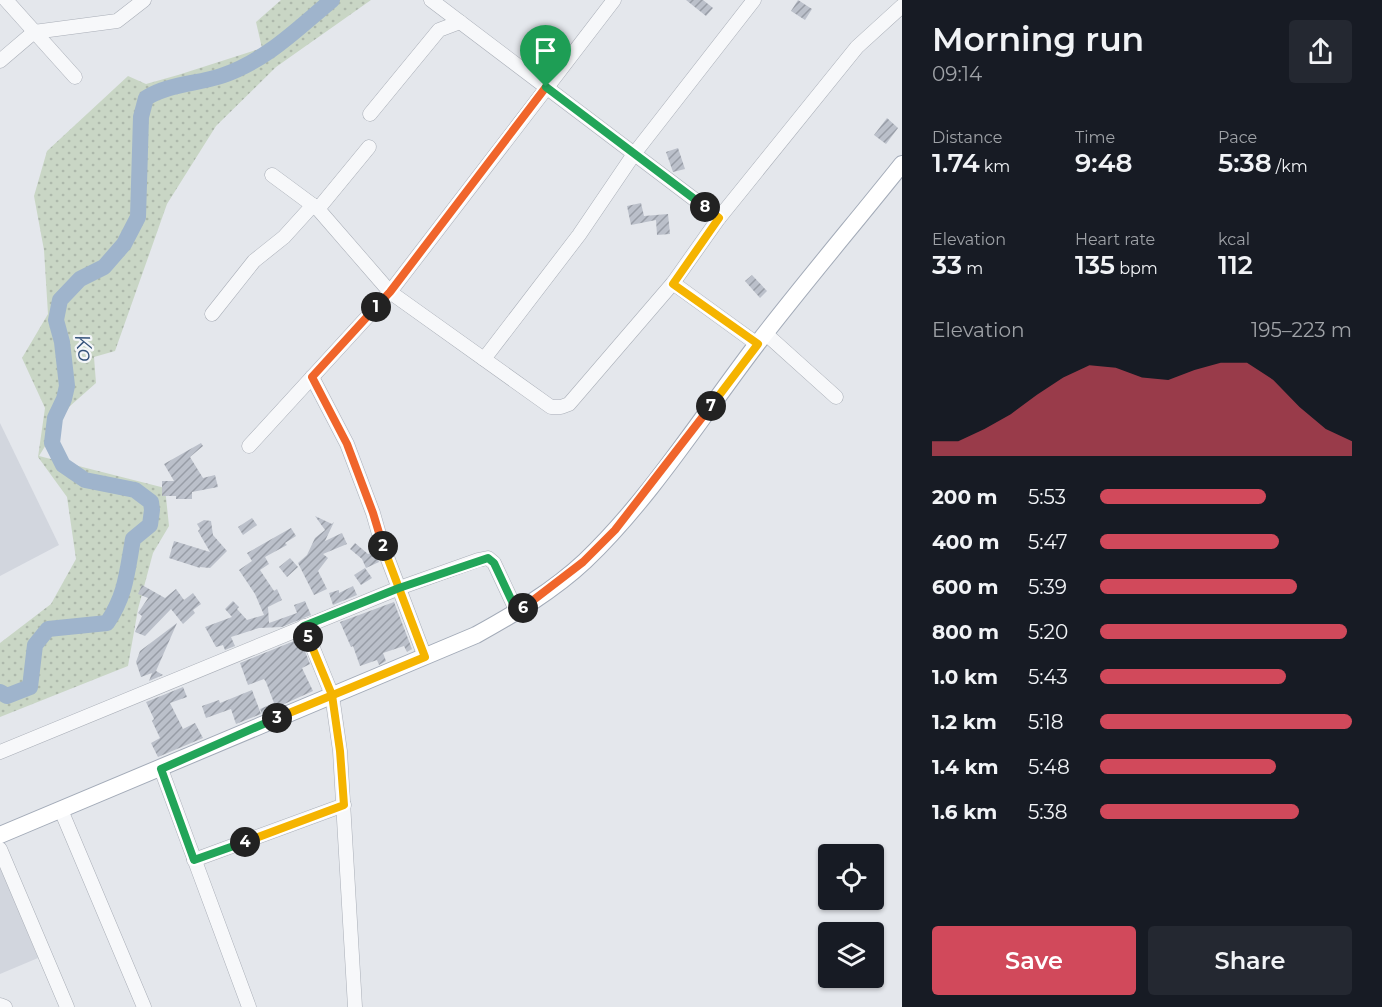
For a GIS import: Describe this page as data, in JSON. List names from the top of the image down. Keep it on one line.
{"water":["Ko"],"page":{"heading":["Morning run","09:14"],"stats":[["Distance","1.74 km"],["Time","9:48"],["Pace","5:38 /km"],["Elevation","33 m"],["Heart rate","135 bpm"],["kcal","112"]],"pins":["8","1","7","2","6","5","3","4"],"chart":["Elevation","195–223 m"],"list":[{"name":"200 m","note":"5:53"},{"name":"400 m","note":"5:47"},{"name":"600 m","note":"5:39"},{"name":"800 m","note":"5:20"},{"name":"1.0 km","note":"5:43"},{"name":"1.2 km","note":"5:18"},{"name":"1.4 km","note":"5:48"},{"name":"1.6 km","note":"5:38"}],"buttons":["Save","Share"]}}
